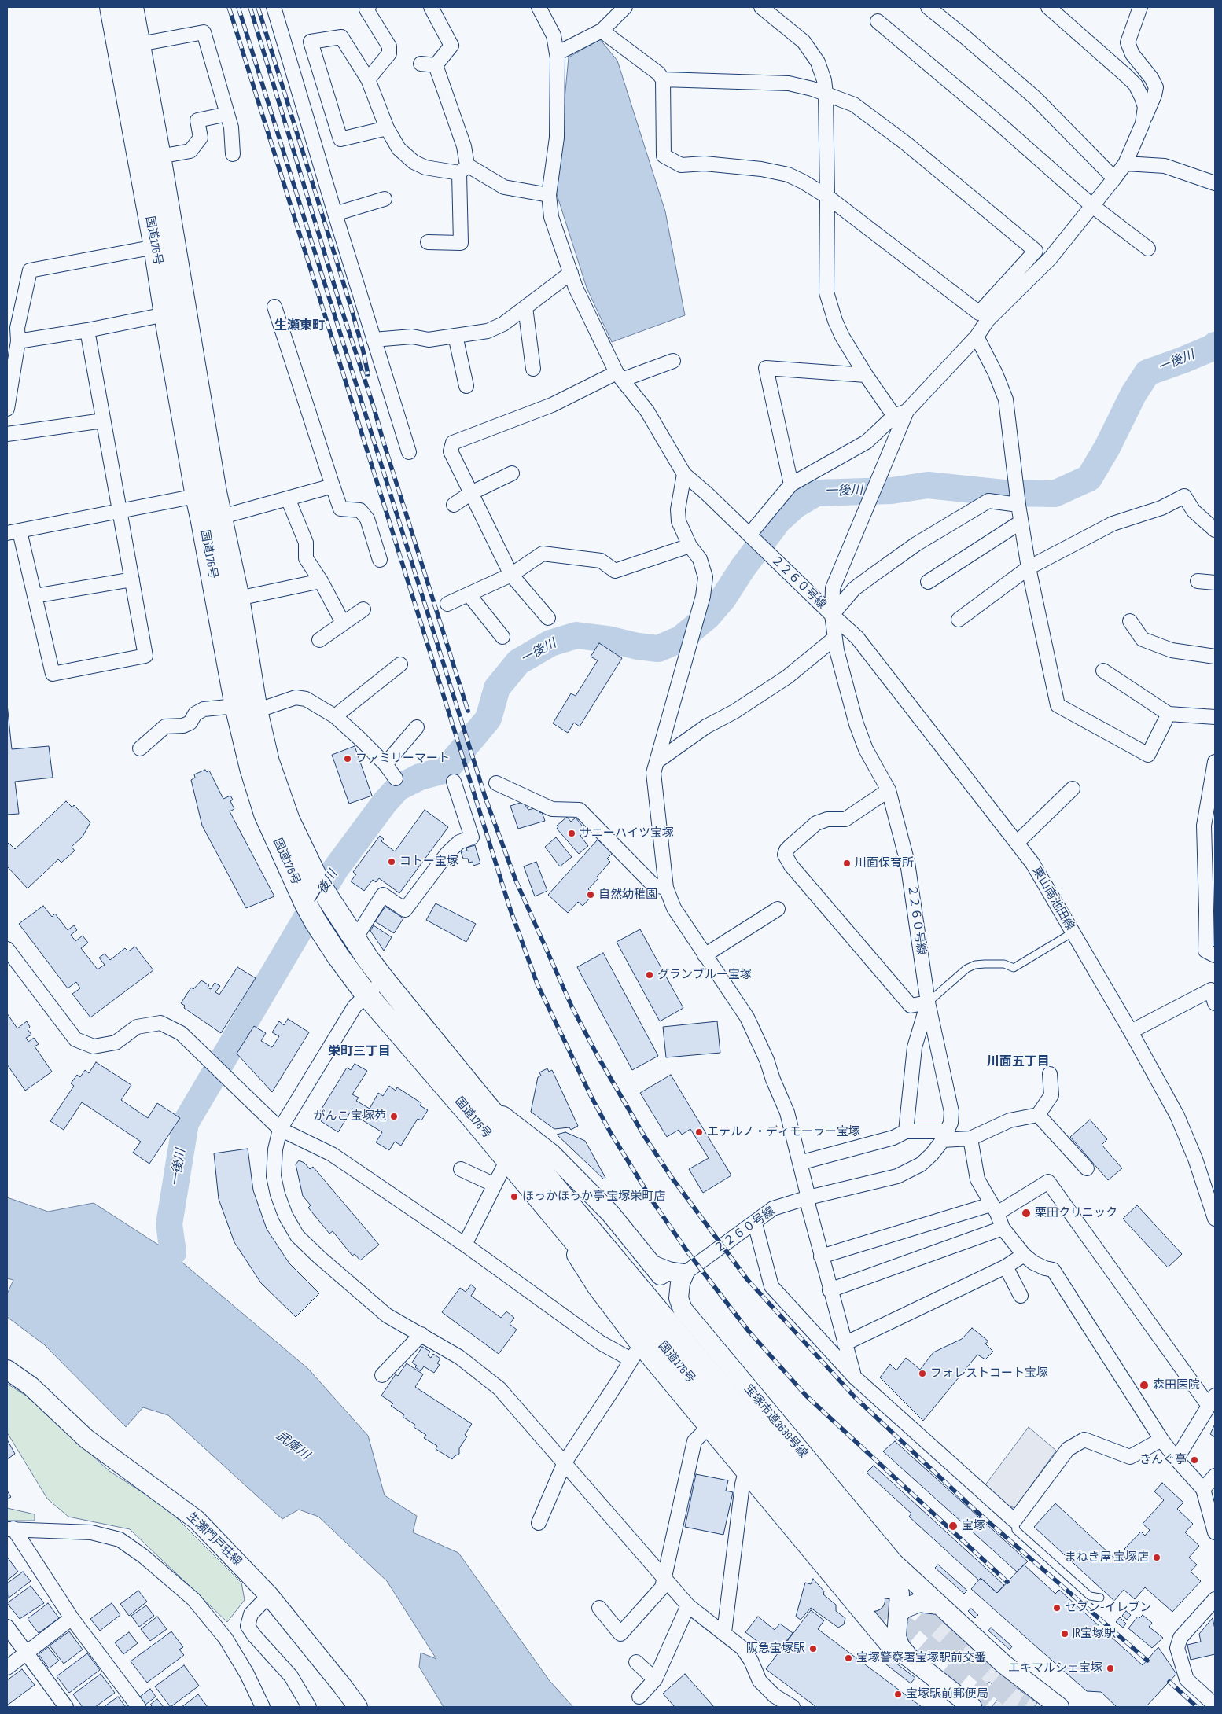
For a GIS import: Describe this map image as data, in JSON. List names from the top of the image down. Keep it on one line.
{"streets":{"highway":["国道176号"],"street":["２２６０号線","東山南池田線","宝塚市道3639号線","生瀬門戸荘線"]},"crossings":[["国道176号","宝塚市道3639号線"],["２２６０号線","東山南池田線"]],"districts":["生瀬東町","栄町三丁目","川面五丁目"],"water":["一後川","武庫川"],"places":["ファミリーマート","サニーハイツ宝塚","コトー宝塚","川面保育所","自然幼稚園","グランブルー宝塚","がんこ 宝塚苑","エテルノ・ディモーラー宝塚","ほっかほっか亭 宝塚栄町店","栗田クリニック","フォレストコート宝塚","森田医院","きんぐ亭","宝塚","まねき屋 宝塚店","セブン-イレブン","JR宝塚駅","阪急宝塚駅","宝塚警察署宝塚駅前交番","エキマルシェ宝塚","宝塚駅前郵便局"]}
